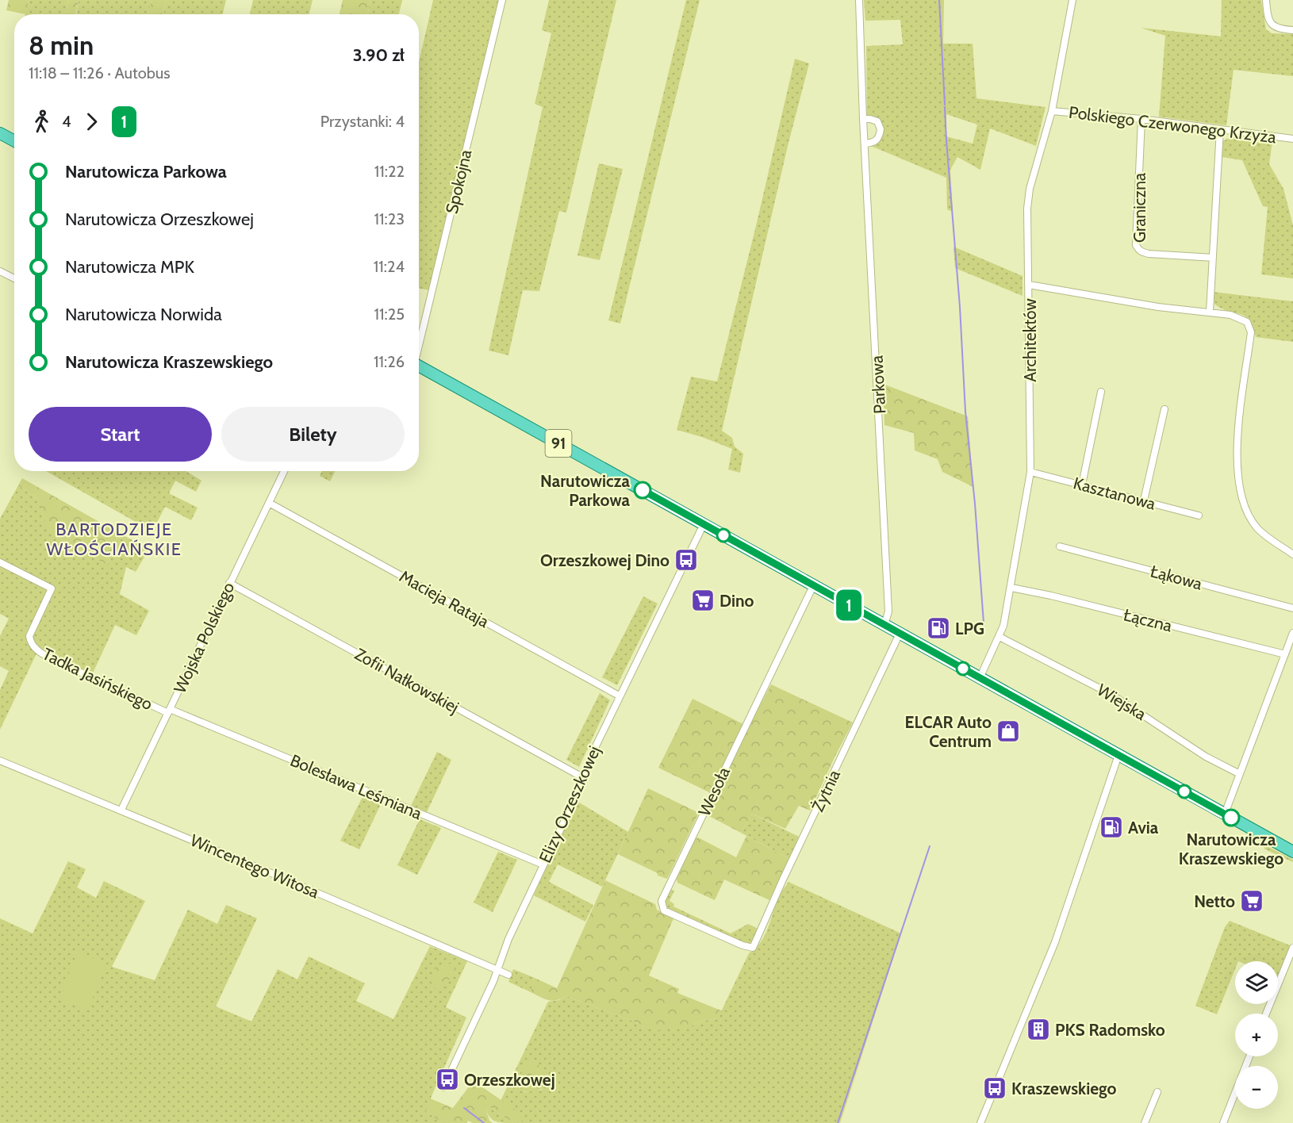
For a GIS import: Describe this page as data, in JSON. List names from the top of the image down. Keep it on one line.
{"streets":{"main road":["91"],"street":["Polskiego Czerwonego Krzyża","Spokojna","Graniczna","Architektów","Parkowa","Kasztanowa","Łąkowa","Macieja Rataja","Łączna","Wojska Polskiego","Tadka Jasińskiego","Zofii Nałkowskiej","Wiejska","Bolesława Leśmiana","Żytnia","Wesoła","Elizy Orzeszkowej","Wincentego Witosa"]},"crossings":[["Polskiego Czerwonego Krzyża","Graniczna"],["Polskiego Czerwonego Krzyża","Architektów"],["Architektów","91"],["Architektów","Kasztanowa"],["Architektów","Łączna"],["Architektów","Wiejska"],["Parkowa","91"],["91","Żytnia"],["91","Wesoła"],["91","Elizy Orzeszkowej"],["Macieja Rataja","Wojska Polskiego"],["Macieja Rataja","Elizy Orzeszkowej"],["Wojska Polskiego","Tadka Jasińskiego"],["Wojska Polskiego","Zofii Nałkowskiej"],["Wojska Polskiego","Bolesława Leśmiana"],["Wojska Polskiego","Wincentego Witosa"],["Tadka Jasińskiego","Bolesława Leśmiana"],["Zofii Nałkowskiej","Elizy Orzeszkowej"],["Bolesława Leśmiana","Elizy Orzeszkowej"],["Żytnia","Wesoła"],["Elizy Orzeszkowej","Wincentego Witosa"]],"districts":["BARTODZIEJE WŁOŚCIAŃSKIE"],"places":{"other":["Narutowicza Parkowa","Narutowicza Kraszewskiego"],"bus stop":["Orzeszkowej Dino","Orzeszkowej","Kraszewskiego"],"supermarket":["Dino","Netto"],"fuel station":["LPG","Avia"],"shop":["ELCAR Auto Centrum"],"building":["PKS Radomsko"]},"lines":["bus line 1"],"page":{"on_map":"1","heading":["8 min","11:18 – 11:26 · Autobus","3.90 zł"],"legs":["4","1","Przystanki: 4"],"list":[{"name":"Narutowicza Parkowa","value":"11:22"},{"name":"Narutowicza Orzeszkowej","value":"11:23"},{"name":"Narutowicza MPK","value":"11:24"},{"name":"Narutowicza Norwida","value":"11:25"},{"name":"Narutowicza Kraszewskiego","value":"11:26"}],"buttons":["Start","Bilety"],"map_buttons":["+","−"]}}
